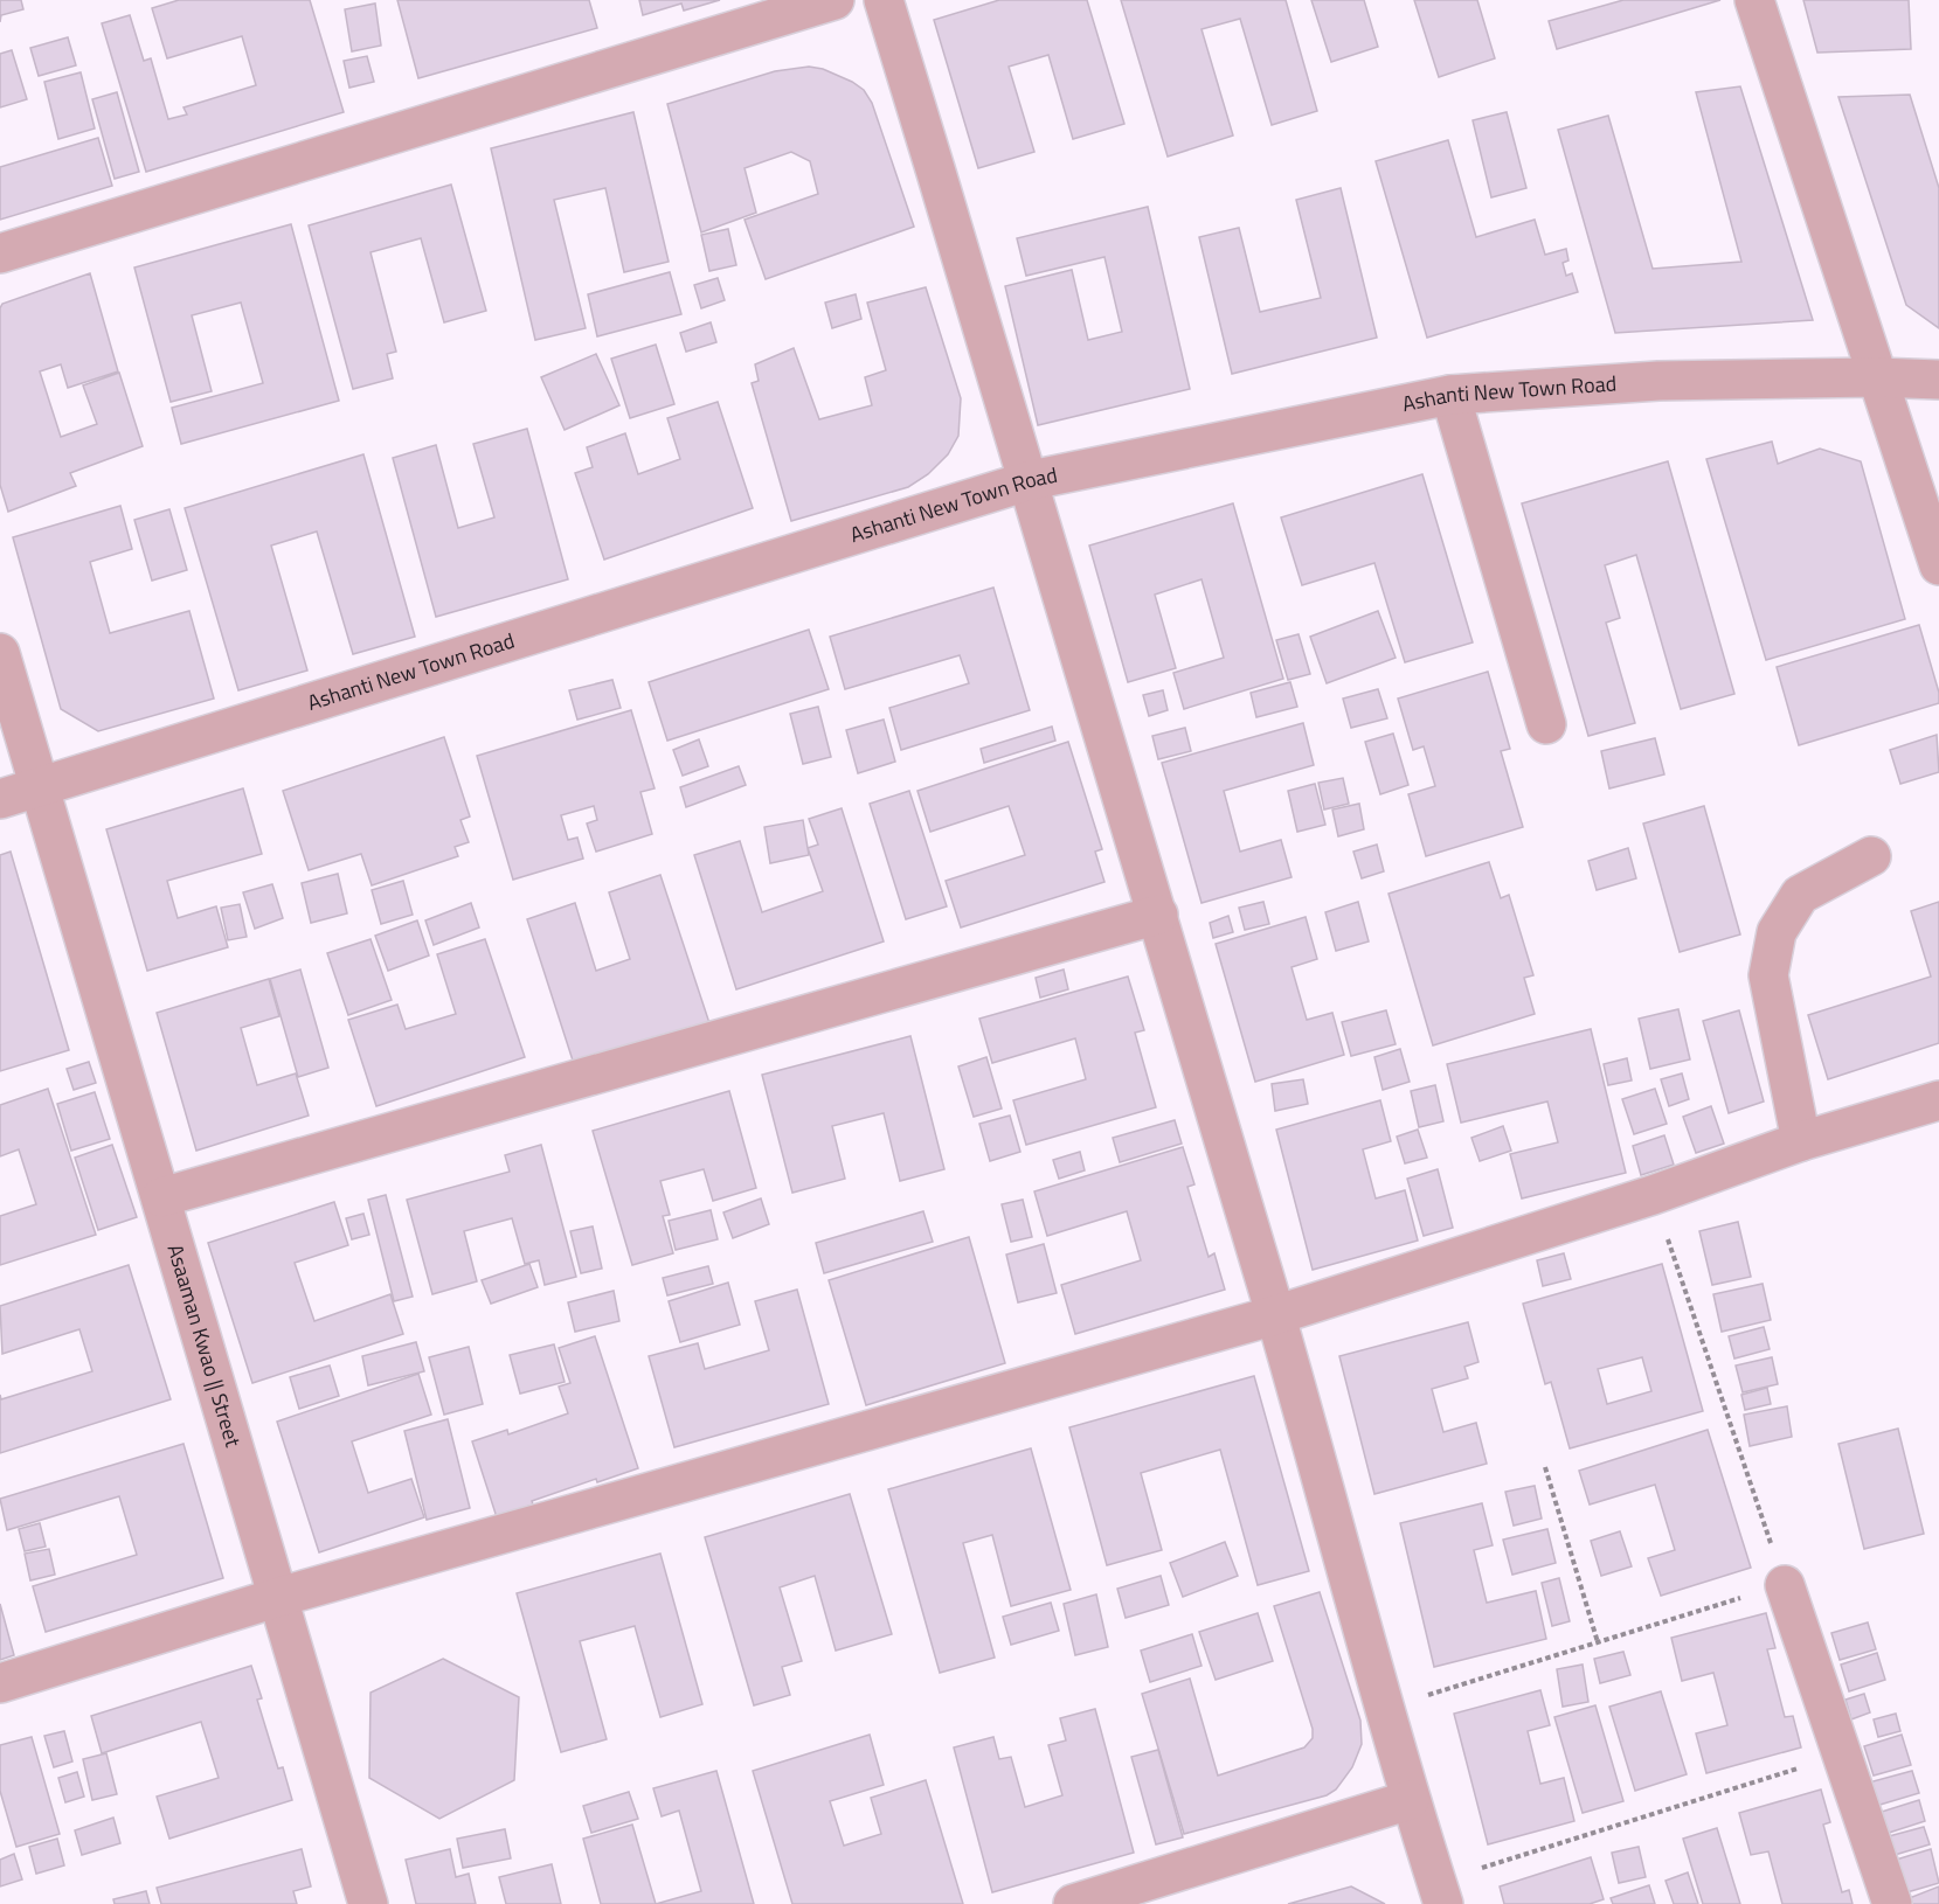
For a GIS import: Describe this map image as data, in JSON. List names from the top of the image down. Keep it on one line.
{"streets":{"street":["Ashanti New Town Road","Asaaman Kwao || Street"]},"crossings":[["Ashanti New Town Road","Asaaman Kwao || Street"]]}
